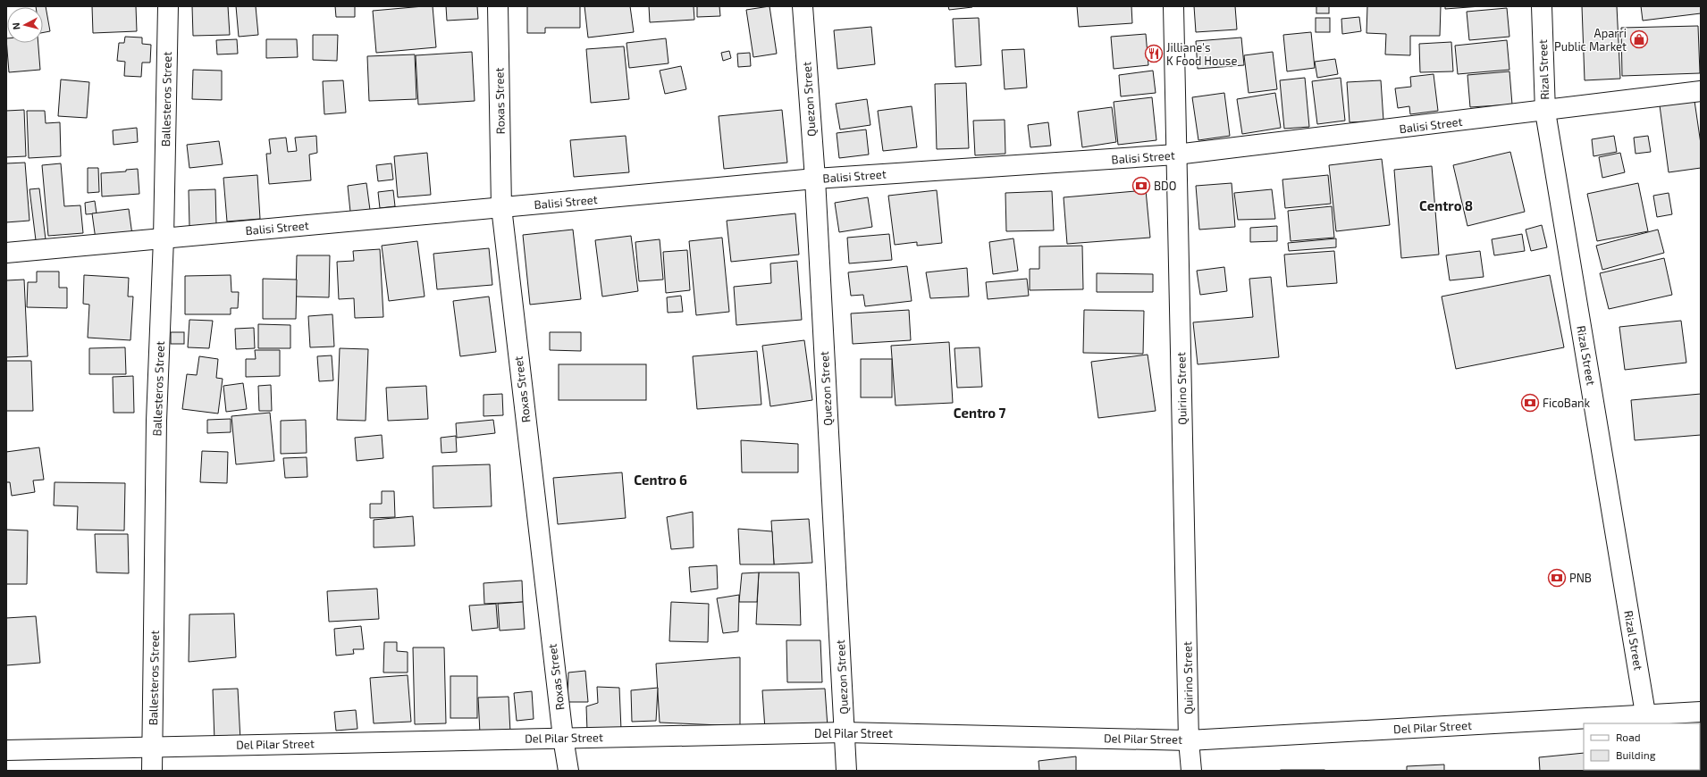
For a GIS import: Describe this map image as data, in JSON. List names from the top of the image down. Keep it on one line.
{"streets":{"street":["Rizal Street","Ballesteros Street","Quezon Street","Roxas Street","Balisi Street","Quirino Street","Del Pilar Street"]},"crossings":[["Rizal Street","Balisi Street"],["Rizal Street","Del Pilar Street"],["Ballesteros Street","Balisi Street"],["Ballesteros Street","Del Pilar Street"],["Quezon Street","Balisi Street"],["Quezon Street","Del Pilar Street"],["Roxas Street","Balisi Street"],["Roxas Street","Del Pilar Street"],["Balisi Street","Quirino Street"],["Quirino Street","Del Pilar Street"]],"districts":["Centro 8","Centro 7","Centro 6"],"places":{"shop":["Aparri Public Market"],"restaurant":["Jilliane's K Food House"],"bank":["BDO","FicoBank","PNB"]},"legend":["Road","Building"],"north":"left"}
